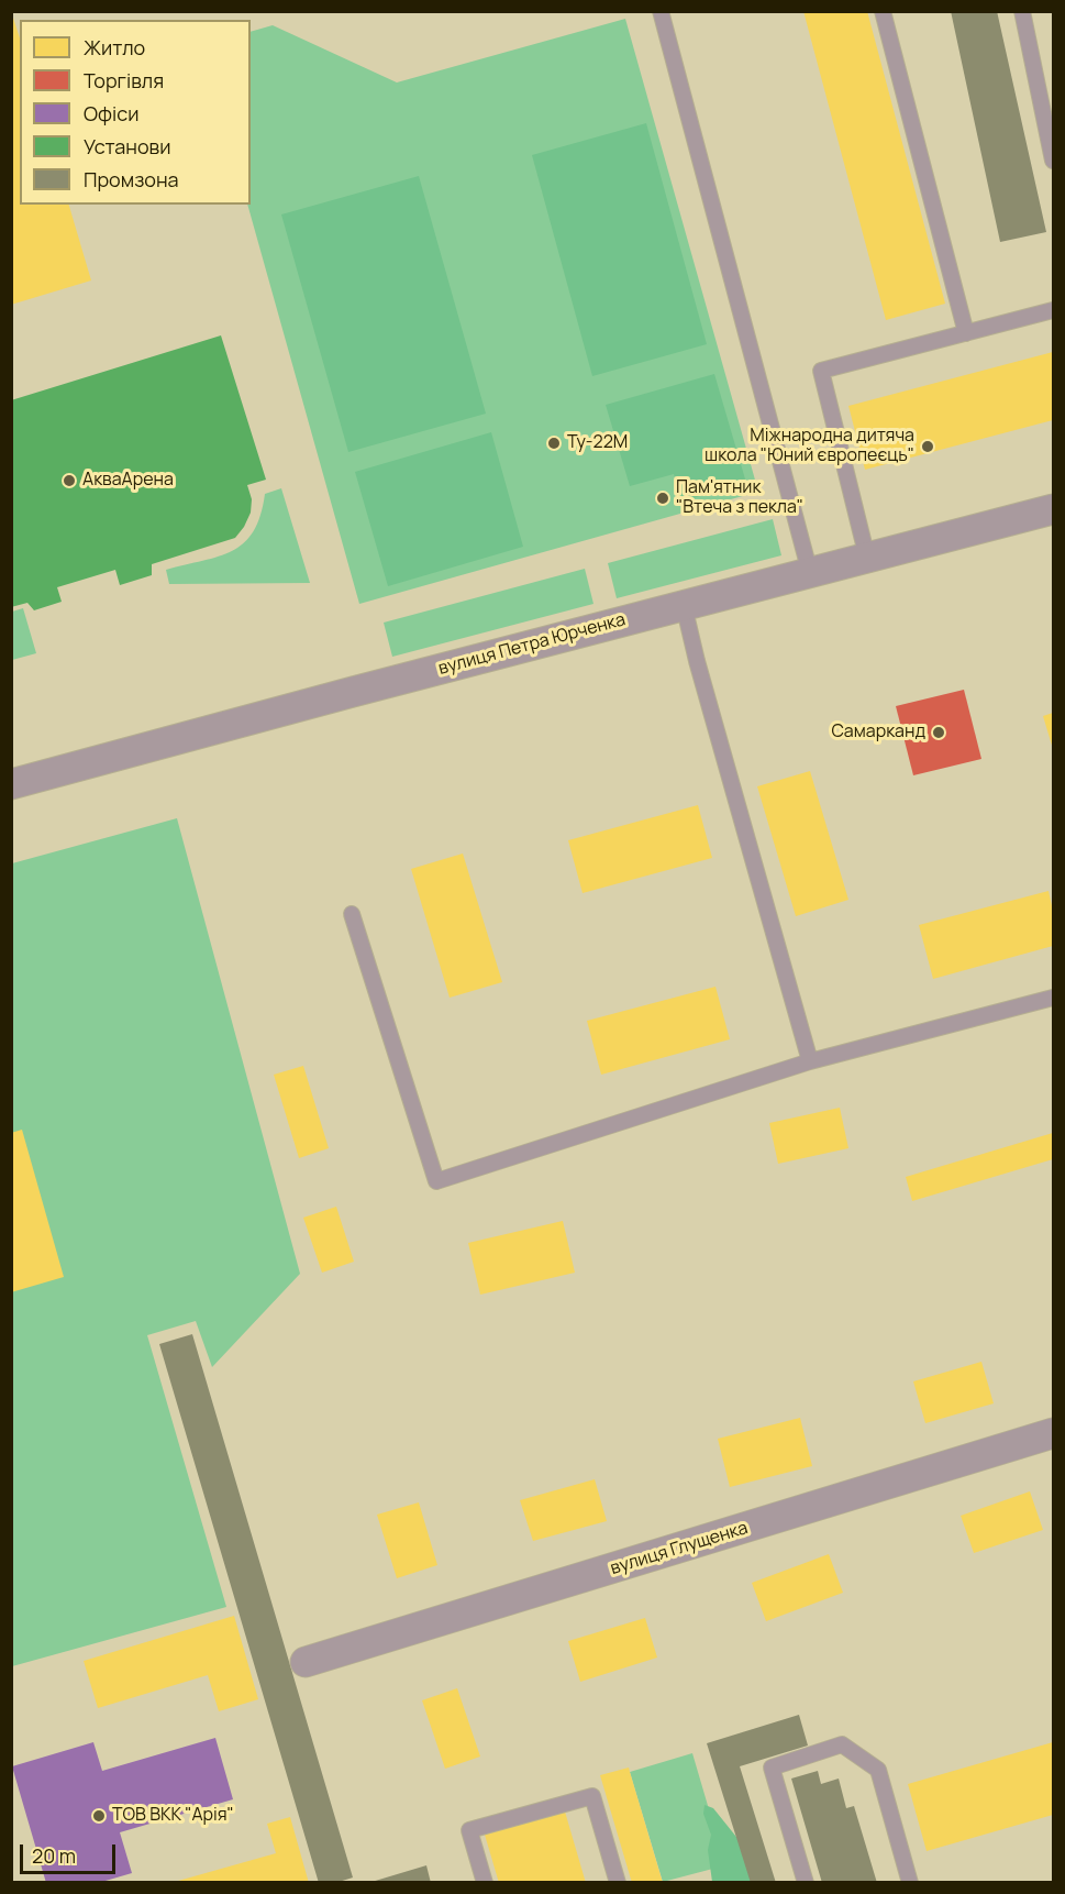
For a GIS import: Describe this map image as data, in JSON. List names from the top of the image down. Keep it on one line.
{"streets":{"street":["вулиця Петра Юрченка","вулиця Глущенка"]},"places":["Ту-22М","Міжнародна дитяча школа \"Юний європеєць\"","АкваАрена","Пам'ятник \"Втеча з пекла\"","Самарканд","ТОВ ВКК \"Арія\""],"legend":["Житло","Торгівля","Офіси","Установи","Промзона"],"scale_bar":"20 m"}
